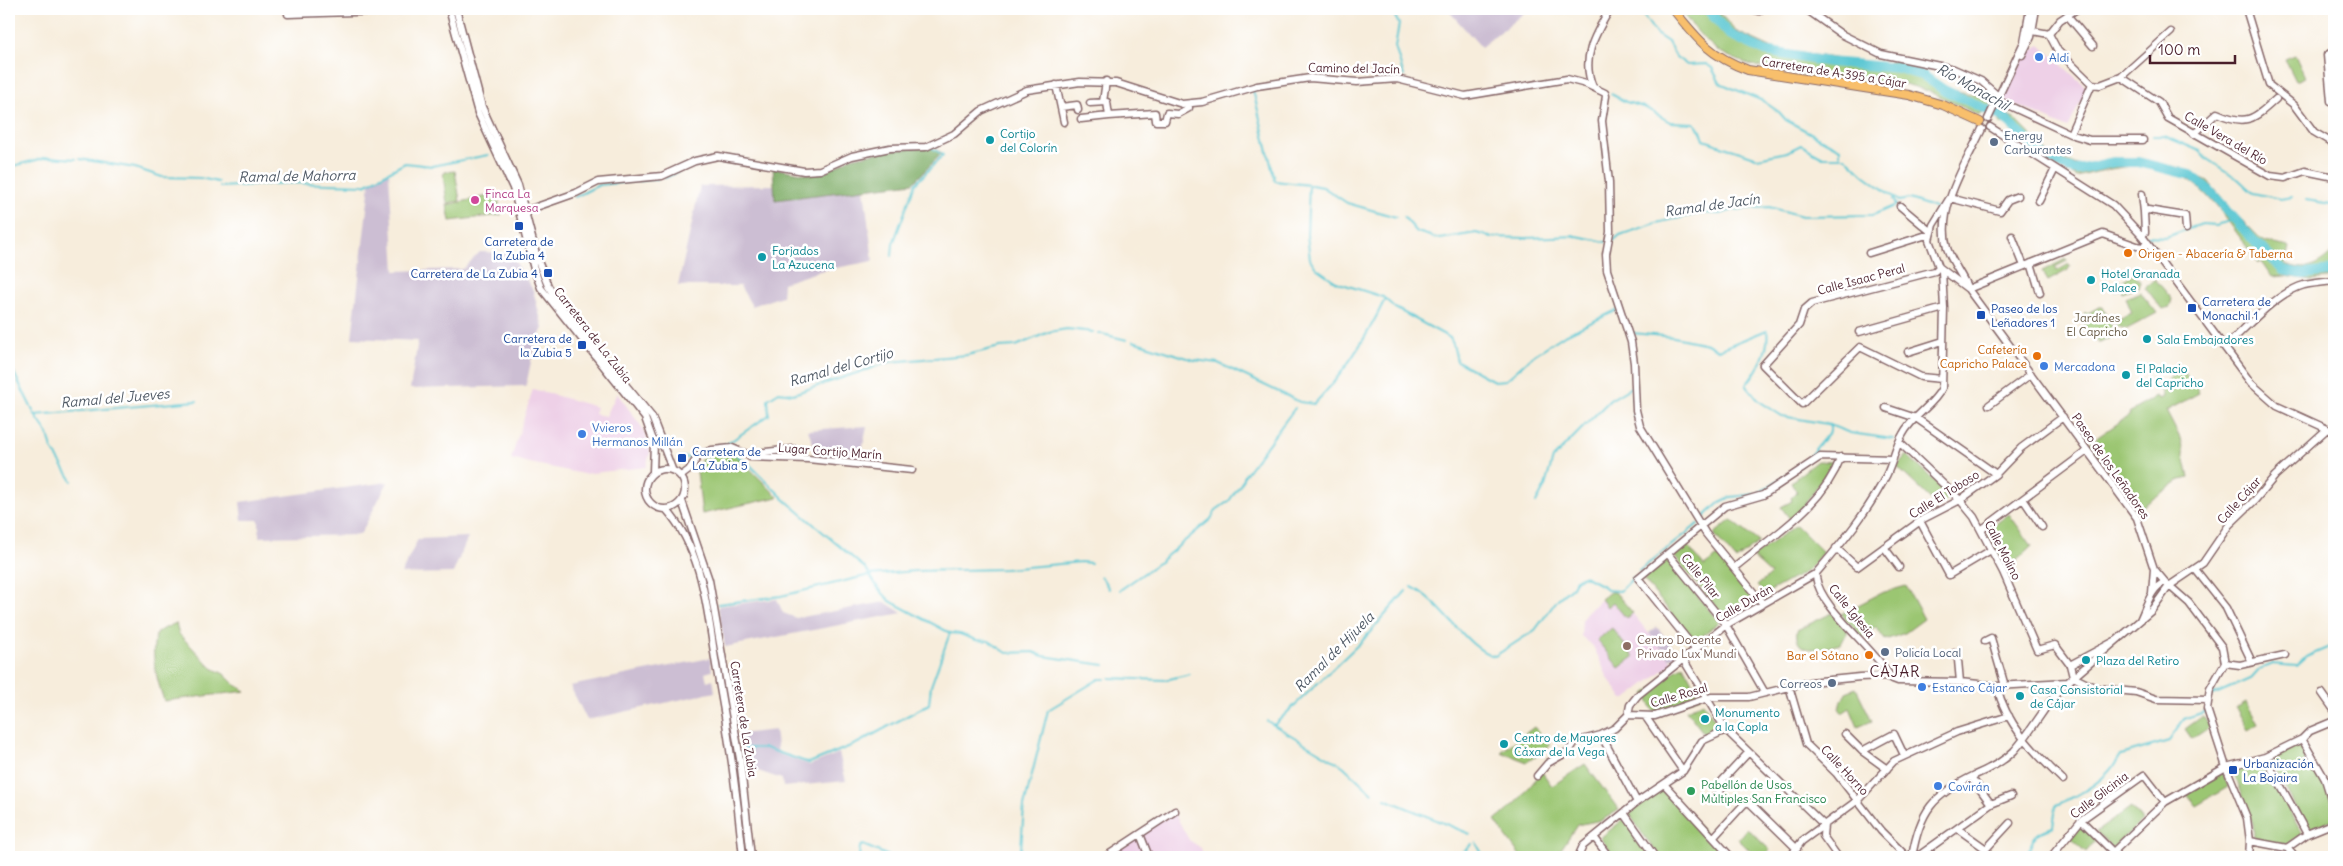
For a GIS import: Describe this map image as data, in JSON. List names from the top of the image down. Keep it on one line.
{"streets":{"main road":["Carretera de A-395 a Cájar"],"street":["Camino del Jacín","Calle Vera del Río","Calle Isaac Peral","Carretera de La Zubia","Lugar Cortijo Marín","Paseo de los Leñadores","Calle El Toboso","Calle Cájar","Calle Molino","Calle Pilar","Calle Durán","Calle Iglesia","Calle Rosal","Calle Horno","Calle Glicinia"]},"crossings":[["Calle Isaac Peral","Paseo de los Leñadores"],["Carretera de La Zubia","Lugar Cortijo Marín"],["Paseo de los Leñadores","Calle El Toboso"],["Paseo de los Leñadores","Calle Cájar"],["Calle El Toboso","Calle Molino"],["Calle Pilar","Calle Durán"],["Calle Pilar","Calle Rosal"],["Calle Durán","Calle Iglesia"],["Calle Durán","Calle Rosal"],["Calle Iglesia","Calle Rosal"],["Calle Rosal","Calle Horno"]],"districts":["CÁJAR"],"water":["Río Monachil","Ramal de Mahorra","Ramal de Jacín","Ramal del Cortijo","Ramal del Jueves","Ramal de Hijuela"],"parks":["Jardínes El Capricho"],"places":{"other":["Aldi","Cortijo del Colorín","Energy Carburantes","Finca La Marquesa","Origen - Abacería & Taberna","Forjados La Azucena","Hotel Granada Palace","Sala Embajadores","Cafetería Capricho Palace","Mercadona","El Palacio del Capricho","Vvieros Hermanos Millán","Centro Docente Privado Lux Mundi","Policía Local","Bar el Sótano","Plaza del Retiro","Correos","Estanco Cájar","Casa Consistorial de Cájar","Monumento a la Copla","Centro de Mayores Cáxar de la Vega","Covirán","Pabellón de Usos Múltiples San Francisco"],"transit":["Carretera de la Zubia 4","Carretera de La Zubia 4","Carretera de Monachil 1","Paseo de los Leñadores 1","Carretera de la Zubia 5","Carretera de La Zubia 5","Urbanización La Bojaira"]},"scale_bar":"100 m"}
